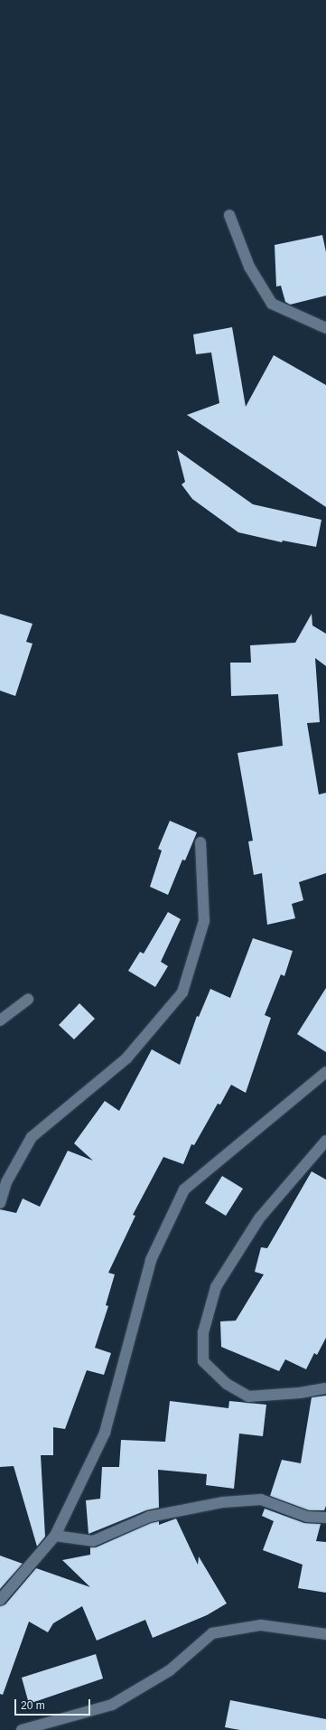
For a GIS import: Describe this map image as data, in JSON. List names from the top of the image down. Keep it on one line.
{"scale_bar":"20 m"}
